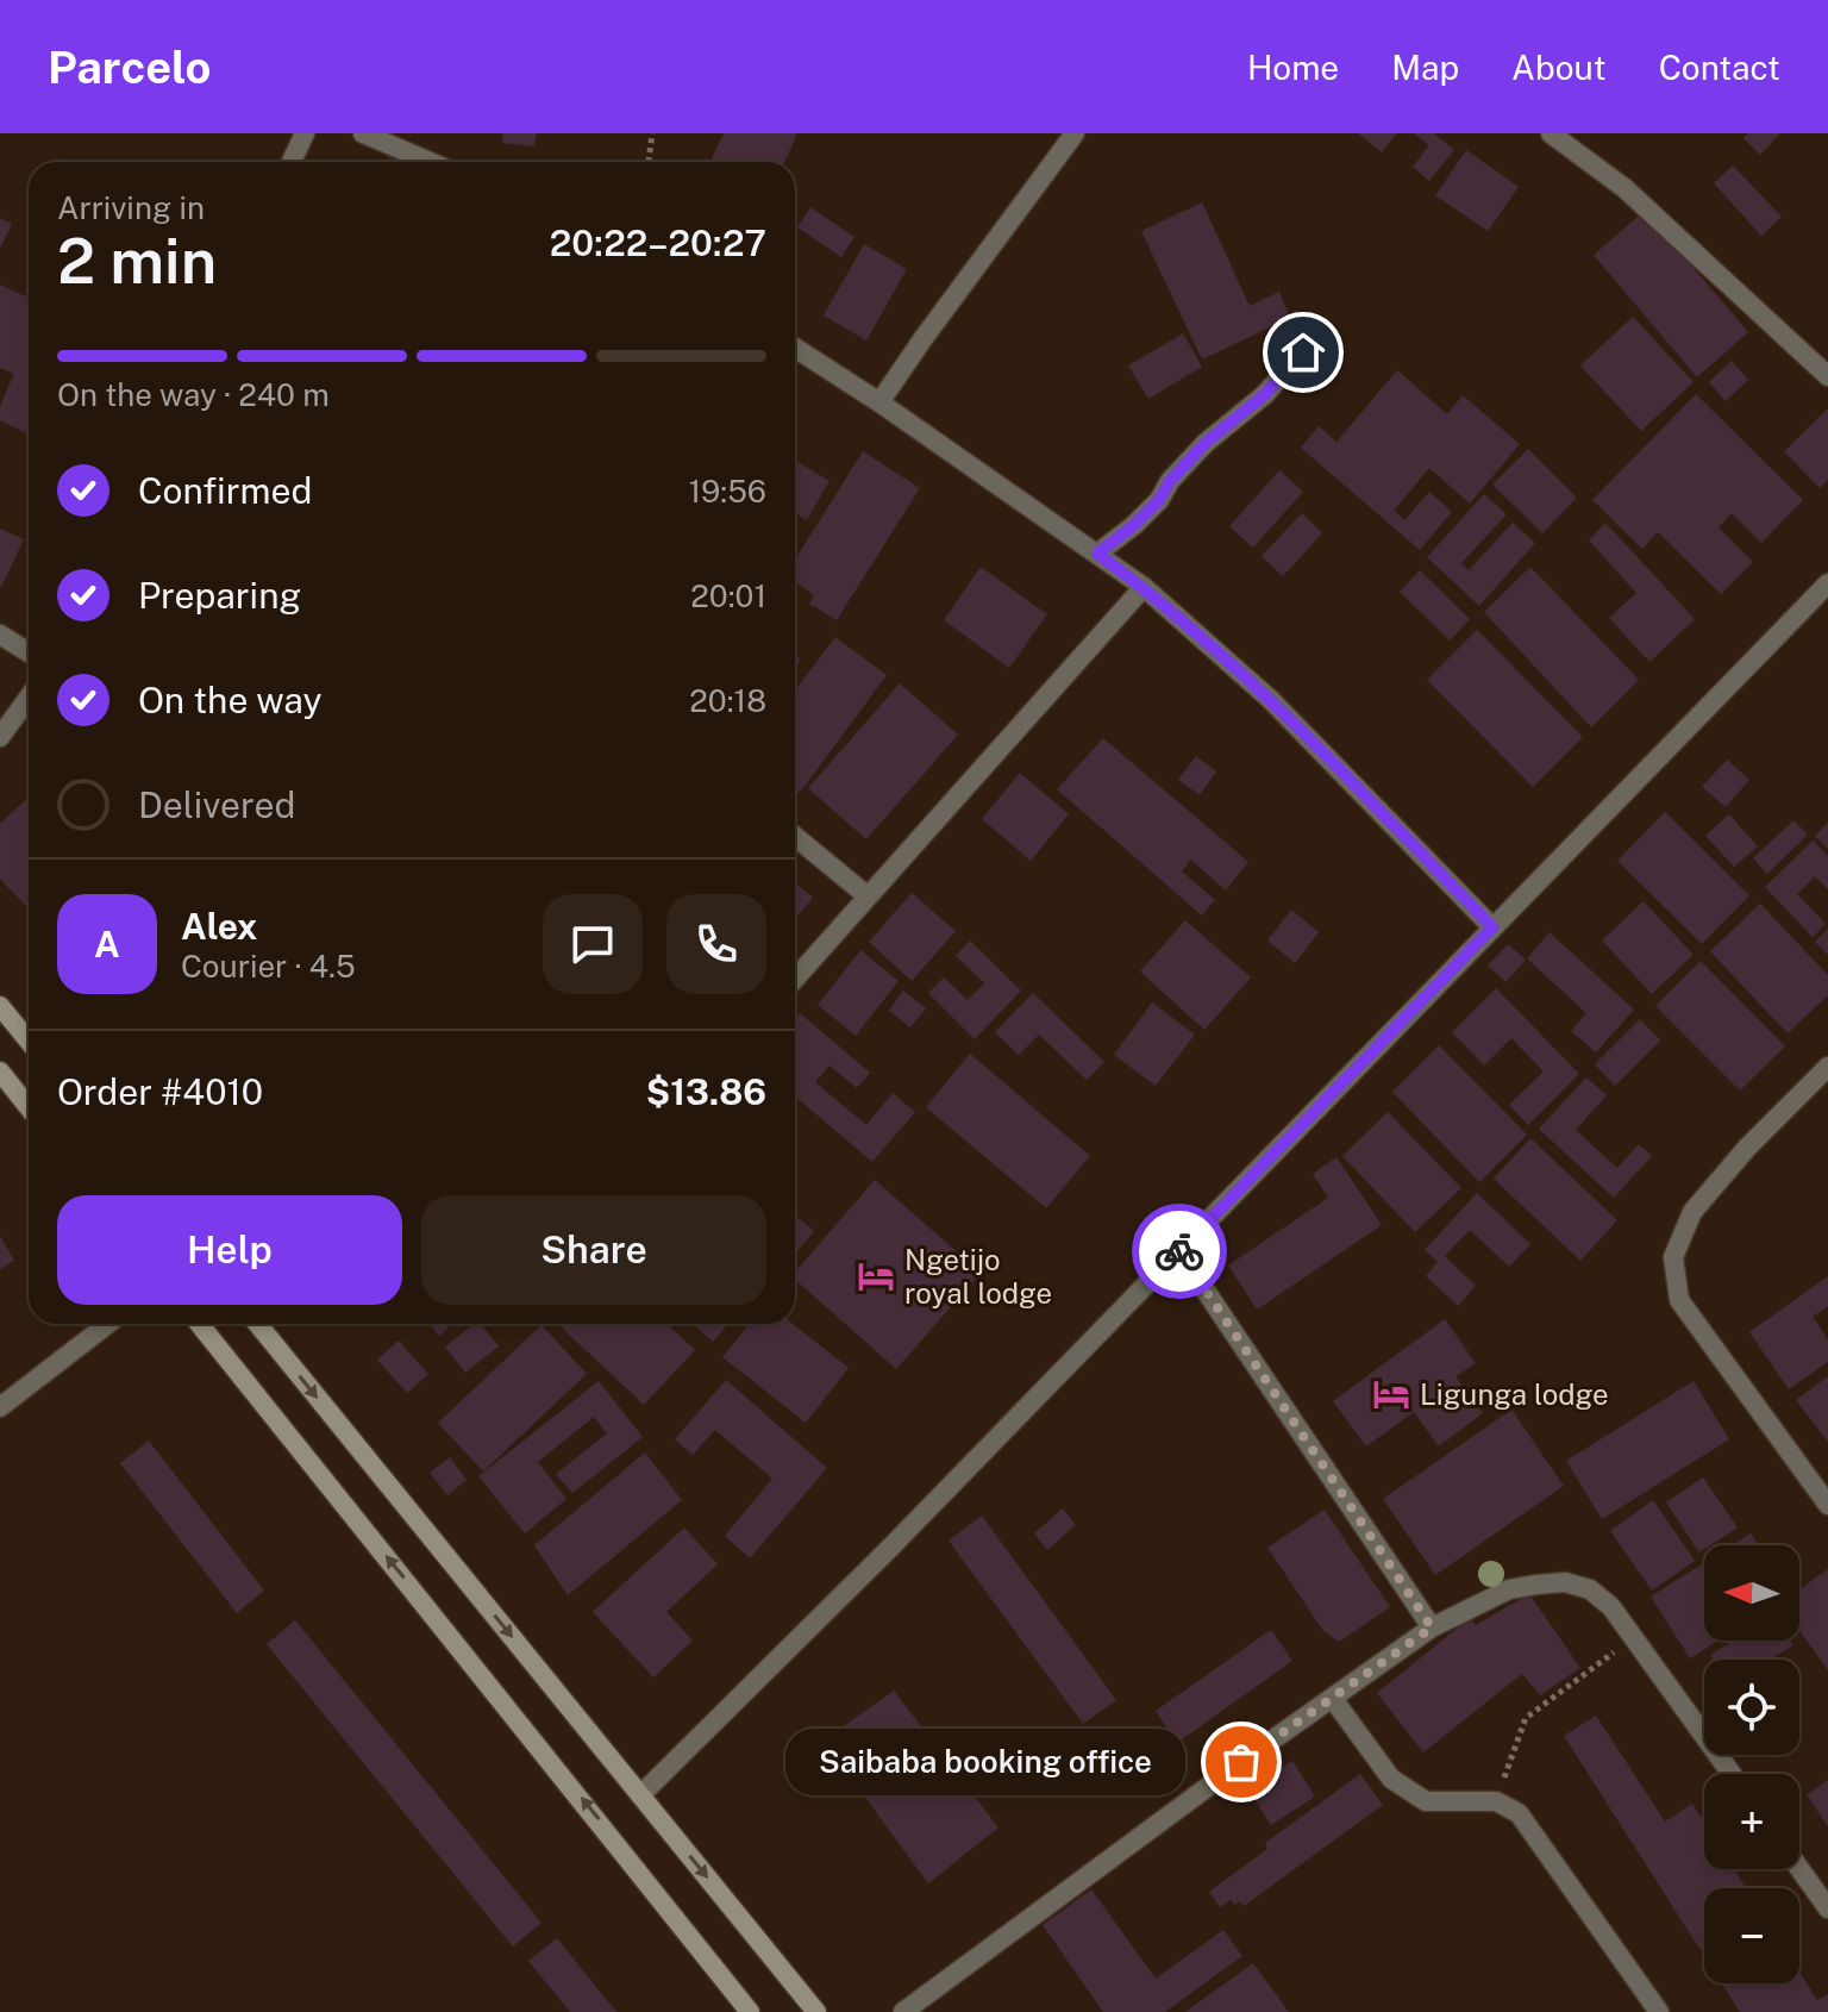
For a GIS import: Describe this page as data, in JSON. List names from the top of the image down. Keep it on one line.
{"places":{"hotel":["Ngetijo royal lodge","Ligunga lodge"],"other":["Saibaba booking office"]},"north":"left","page":{"header":"Parcelo","nav":["Home","Map","About","Contact"],"heading":["2 min","Arriving in","20:22–20:27"],"panel":["Alex","Courier · 4.5","Order #4010","$13.86"],"bar":"On the way · 240 m","list":[["Confirmed","19:56"],["Preparing","20:01"],["On the way","20:18"],"Delivered"],"round":"A","buttons":["Help","Share"],"map_buttons":["+","−"],"bubble":"Saibaba booking office"}}
